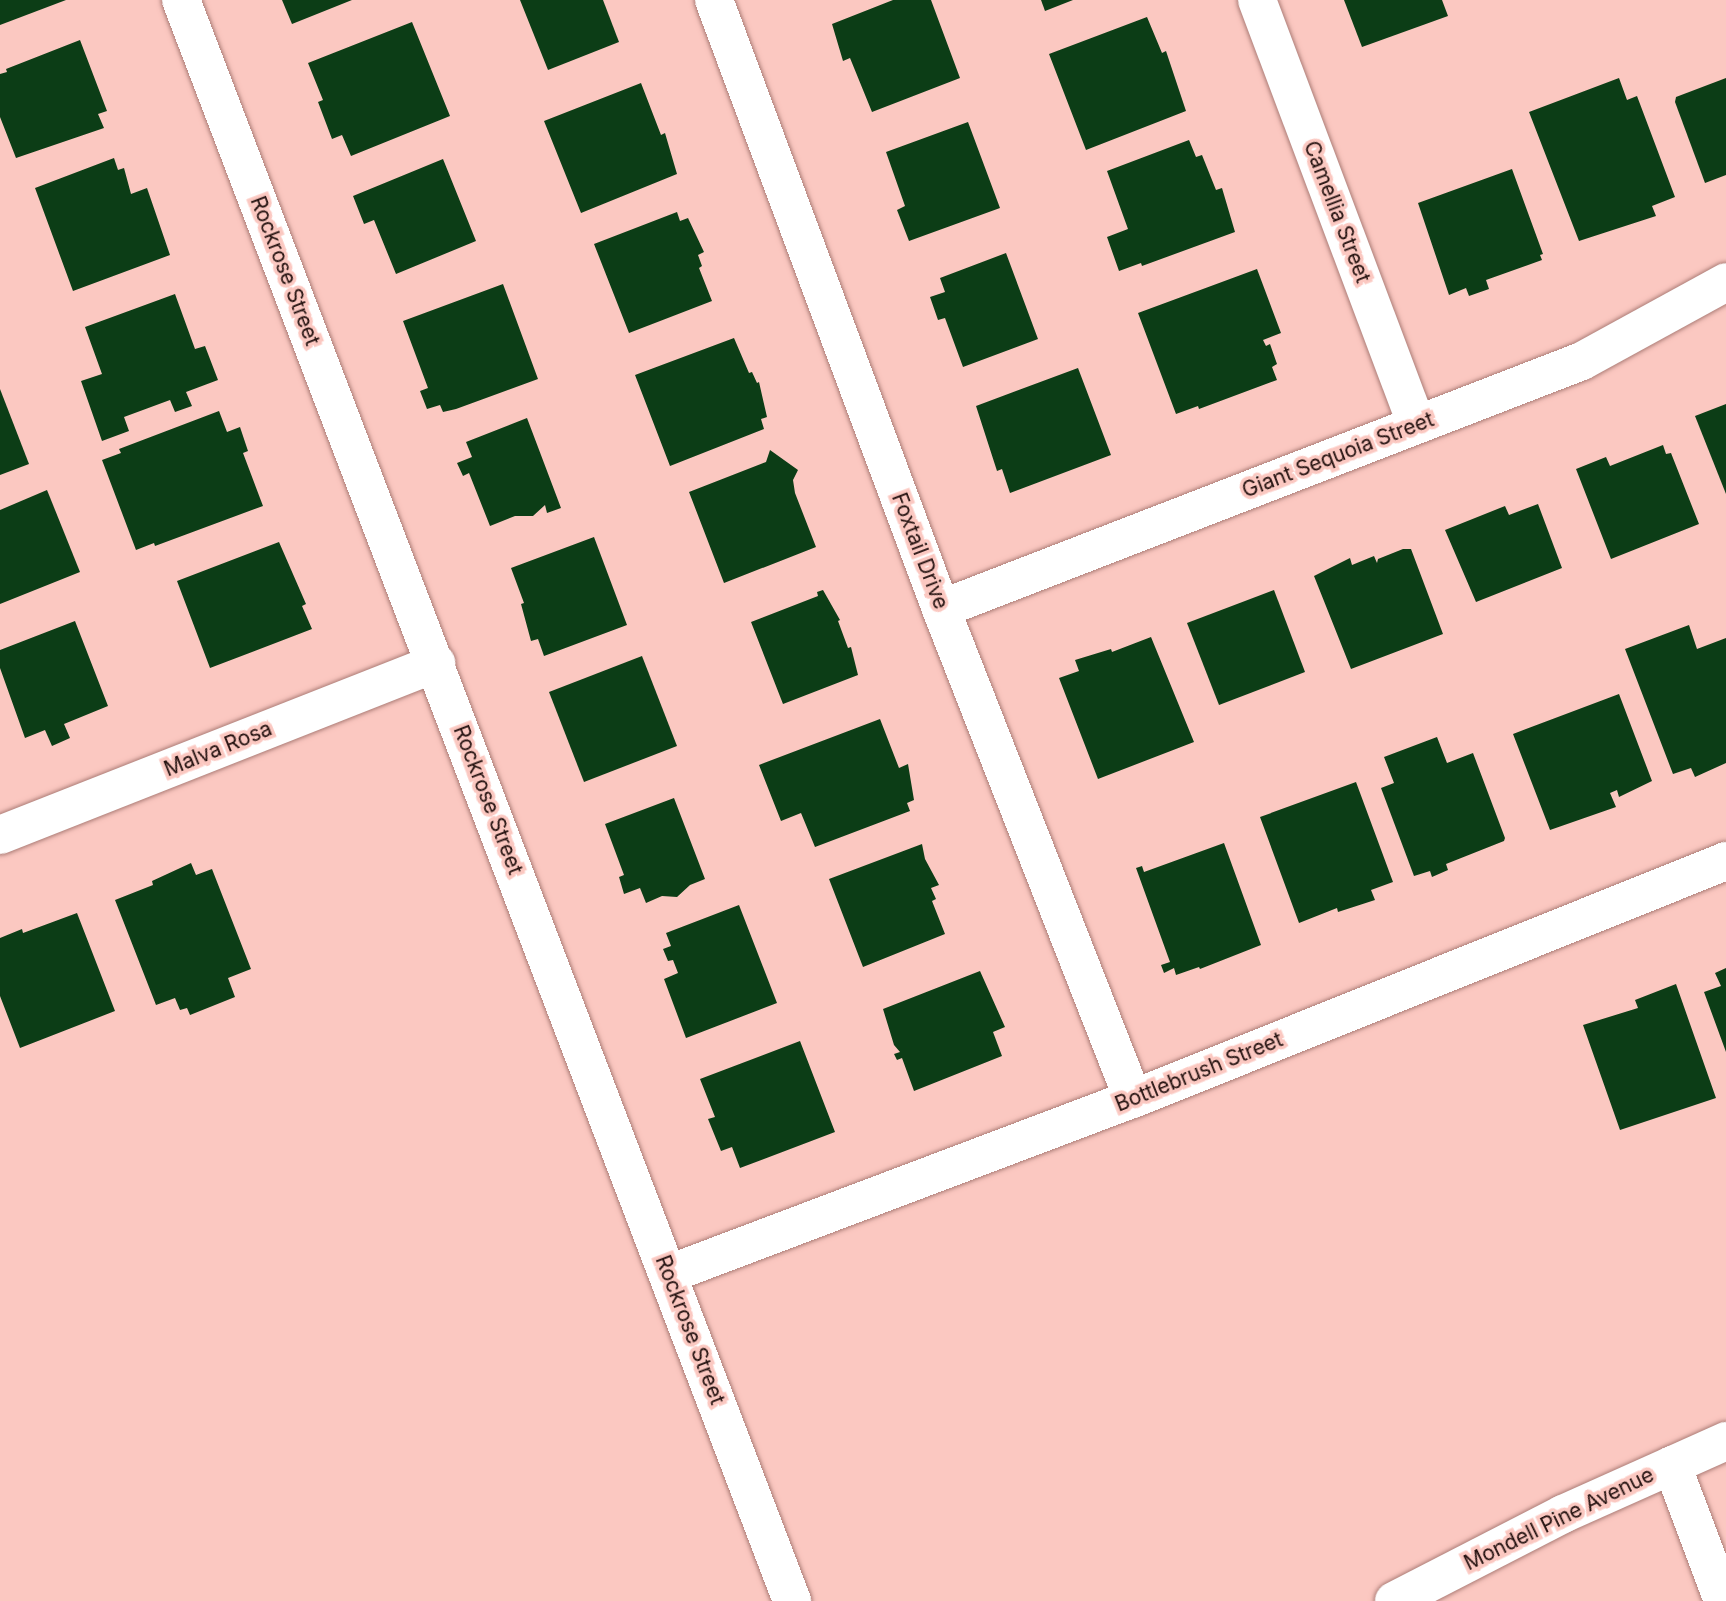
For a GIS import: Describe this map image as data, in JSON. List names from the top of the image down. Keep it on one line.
{"streets":{"street":["Camellia Street","Rockrose Street","Giant Sequoia Street","Foxtail Drive","Malva Rosa","Bottlebrush Street","Mondell Pine Avenue"]},"crossings":[["Camellia Street","Giant Sequoia Street"],["Rockrose Street","Malva Rosa"],["Rockrose Street","Bottlebrush Street"],["Giant Sequoia Street","Foxtail Drive"],["Foxtail Drive","Bottlebrush Street"]]}
